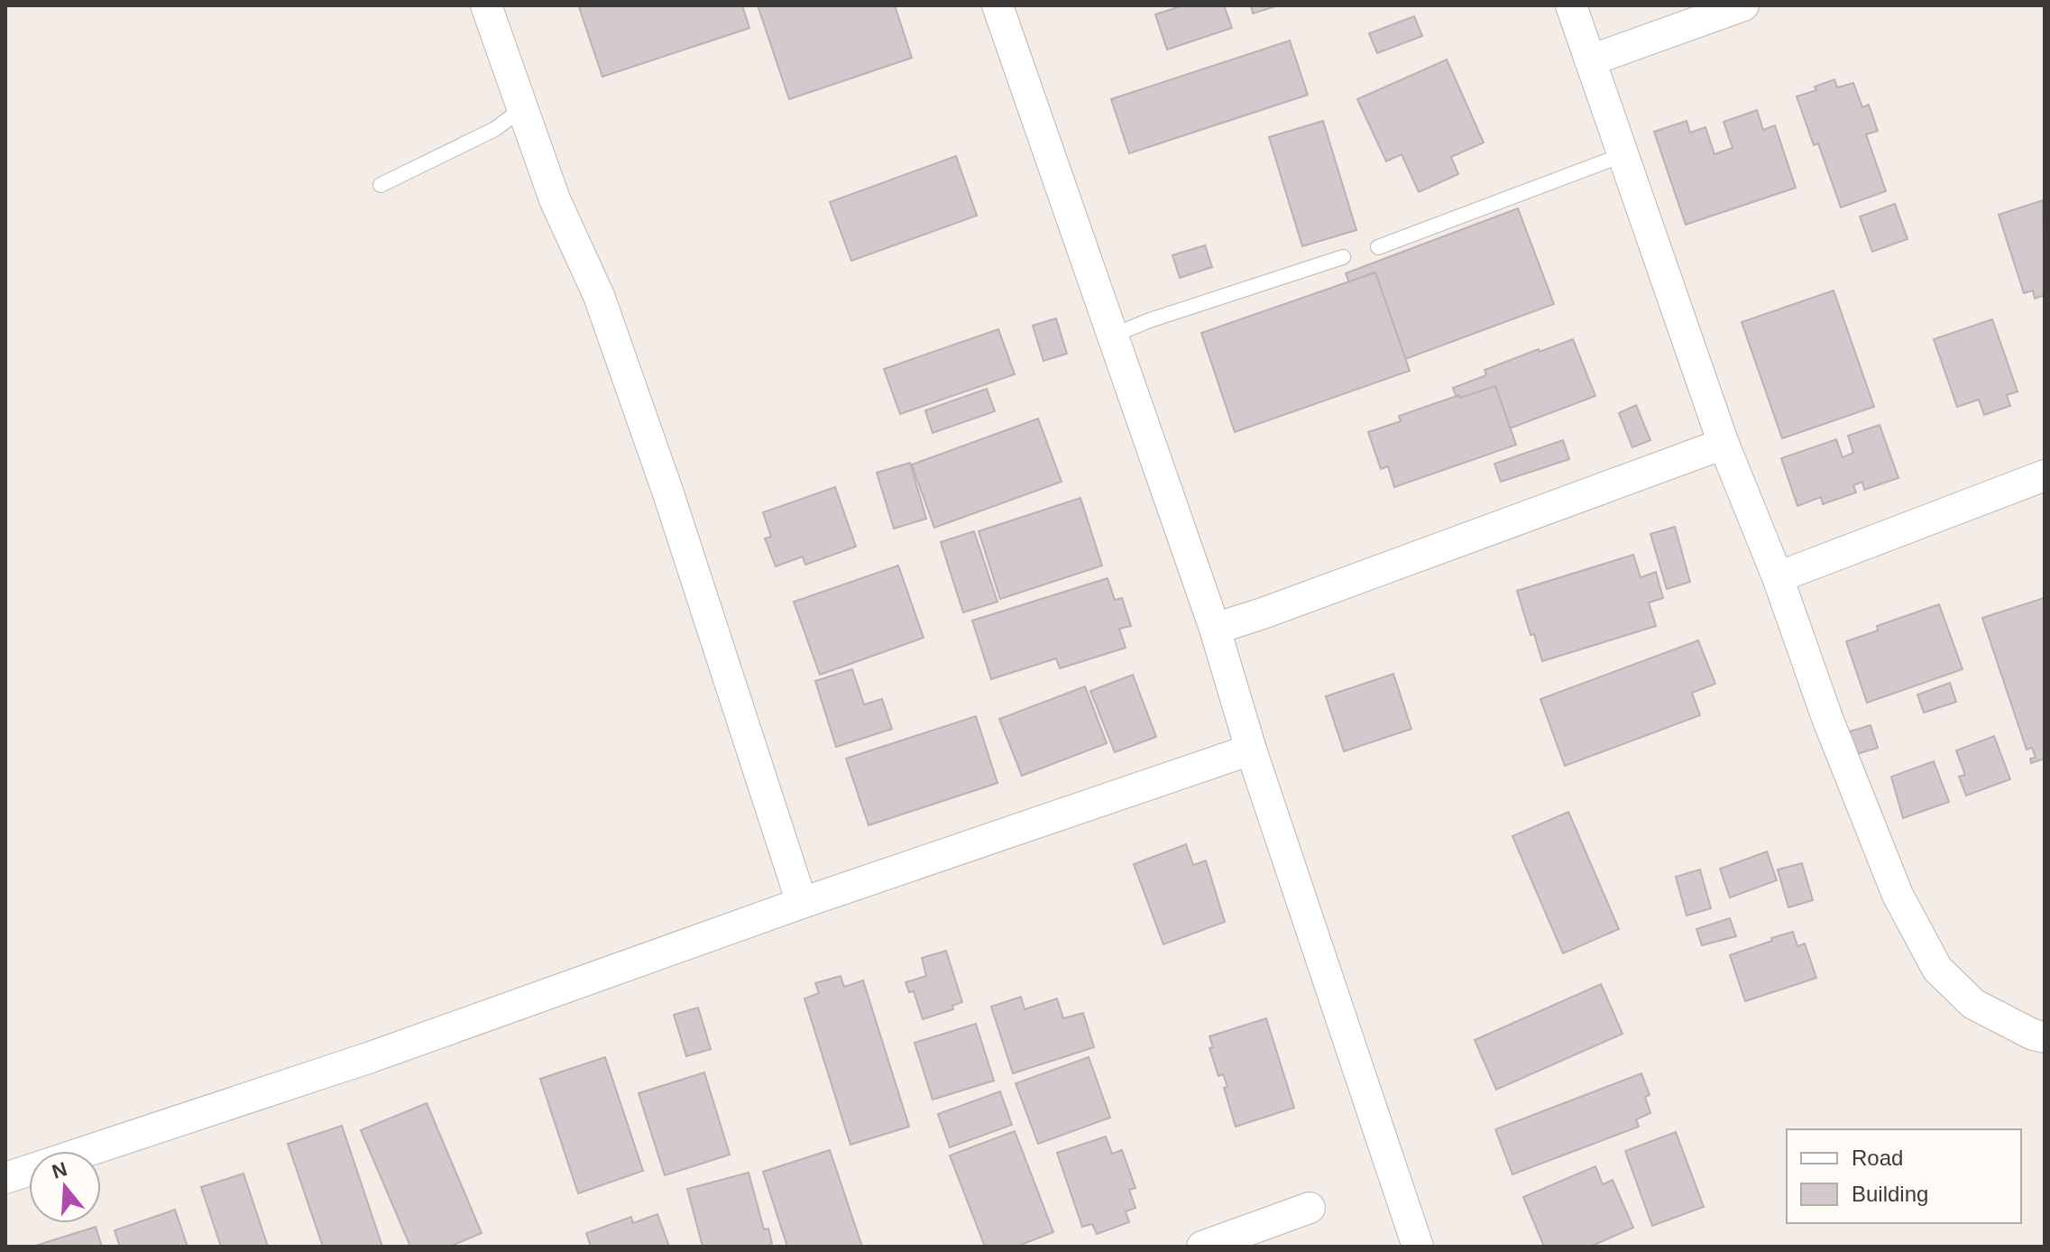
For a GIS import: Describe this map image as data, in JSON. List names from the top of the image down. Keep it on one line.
{"legend":["Road","Building"],"north":"top"}
